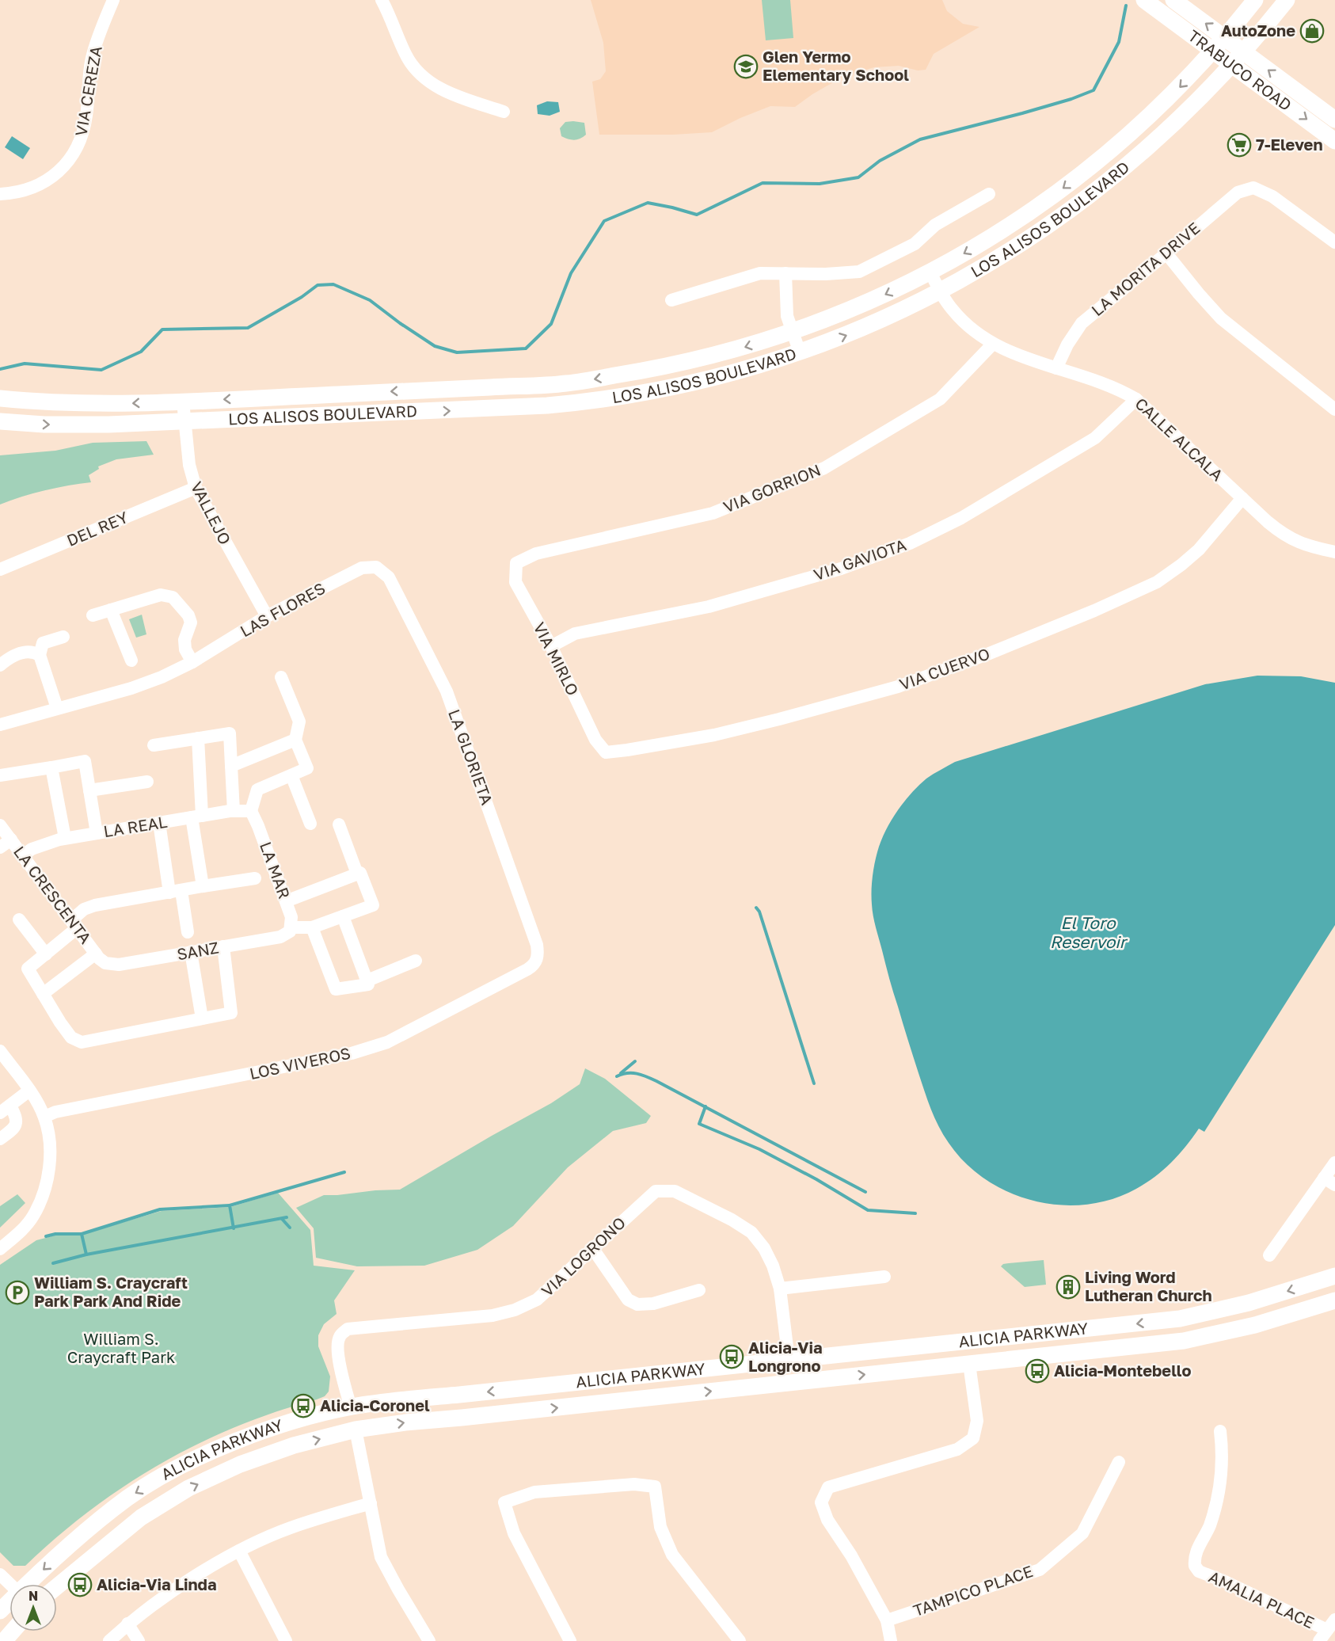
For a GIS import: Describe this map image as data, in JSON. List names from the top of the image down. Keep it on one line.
{"streets":{"main road":["TRABUCO ROAD","LOS ALISOS BOULEVARD","ALICIA PARKWAY"],"street":["VIA CEREZA","LA MORITA DRIVE","CALLE ALCALA","VIA GORRION","VALLEJO","DEL REY","VIA GAVIOTA","LAS FLORES","VIA MIRLO","VIA CUERVO","LA GLORIETA","LA REAL","LA MAR","LA CRESCENTA","SANZ","LOS VIVEROS","VIA LOGRONO","TAMPICO PLACE","AMALIA PLACE"]},"crossings":[["TRABUCO ROAD","LOS ALISOS BOULEVARD"],["LOS ALISOS BOULEVARD","CALLE ALCALA"],["LOS ALISOS BOULEVARD","VALLEJO"],["LA MORITA DRIVE","CALLE ALCALA"],["CALLE ALCALA","VIA GORRION"],["CALLE ALCALA","VIA GAVIOTA"],["CALLE ALCALA","VIA CUERVO"],["VIA GORRION","VIA MIRLO"],["VALLEJO","DEL REY"],["VALLEJO","LAS FLORES"],["VIA GAVIOTA","VIA MIRLO"],["LAS FLORES","LA GLORIETA"],["VIA MIRLO","VIA CUERVO"],["LA GLORIETA","LOS VIVEROS"],["LA REAL","LA MAR"],["LA REAL","LA CRESCENTA"],["LA MAR","SANZ"],["LA CRESCENTA","SANZ"],["VIA LOGRONO","ALICIA PARKWAY"]],"water":["El Toro Reservoir"],"parks":["William S. Craycraft Park"],"places":{"shop":["AutoZone"],"school or university":["Glen Yermo Elementary School"],"supermarket":["7-Eleven"],"building":["Living Word Lutheran Church"],"parking":["William S. Craycraft Park Park And Ride"],"bus stop":["Alicia-Via Longrono","Alicia-Montebello","Alicia-Coronel","Alicia-Via Linda"]},"north":"top"}
